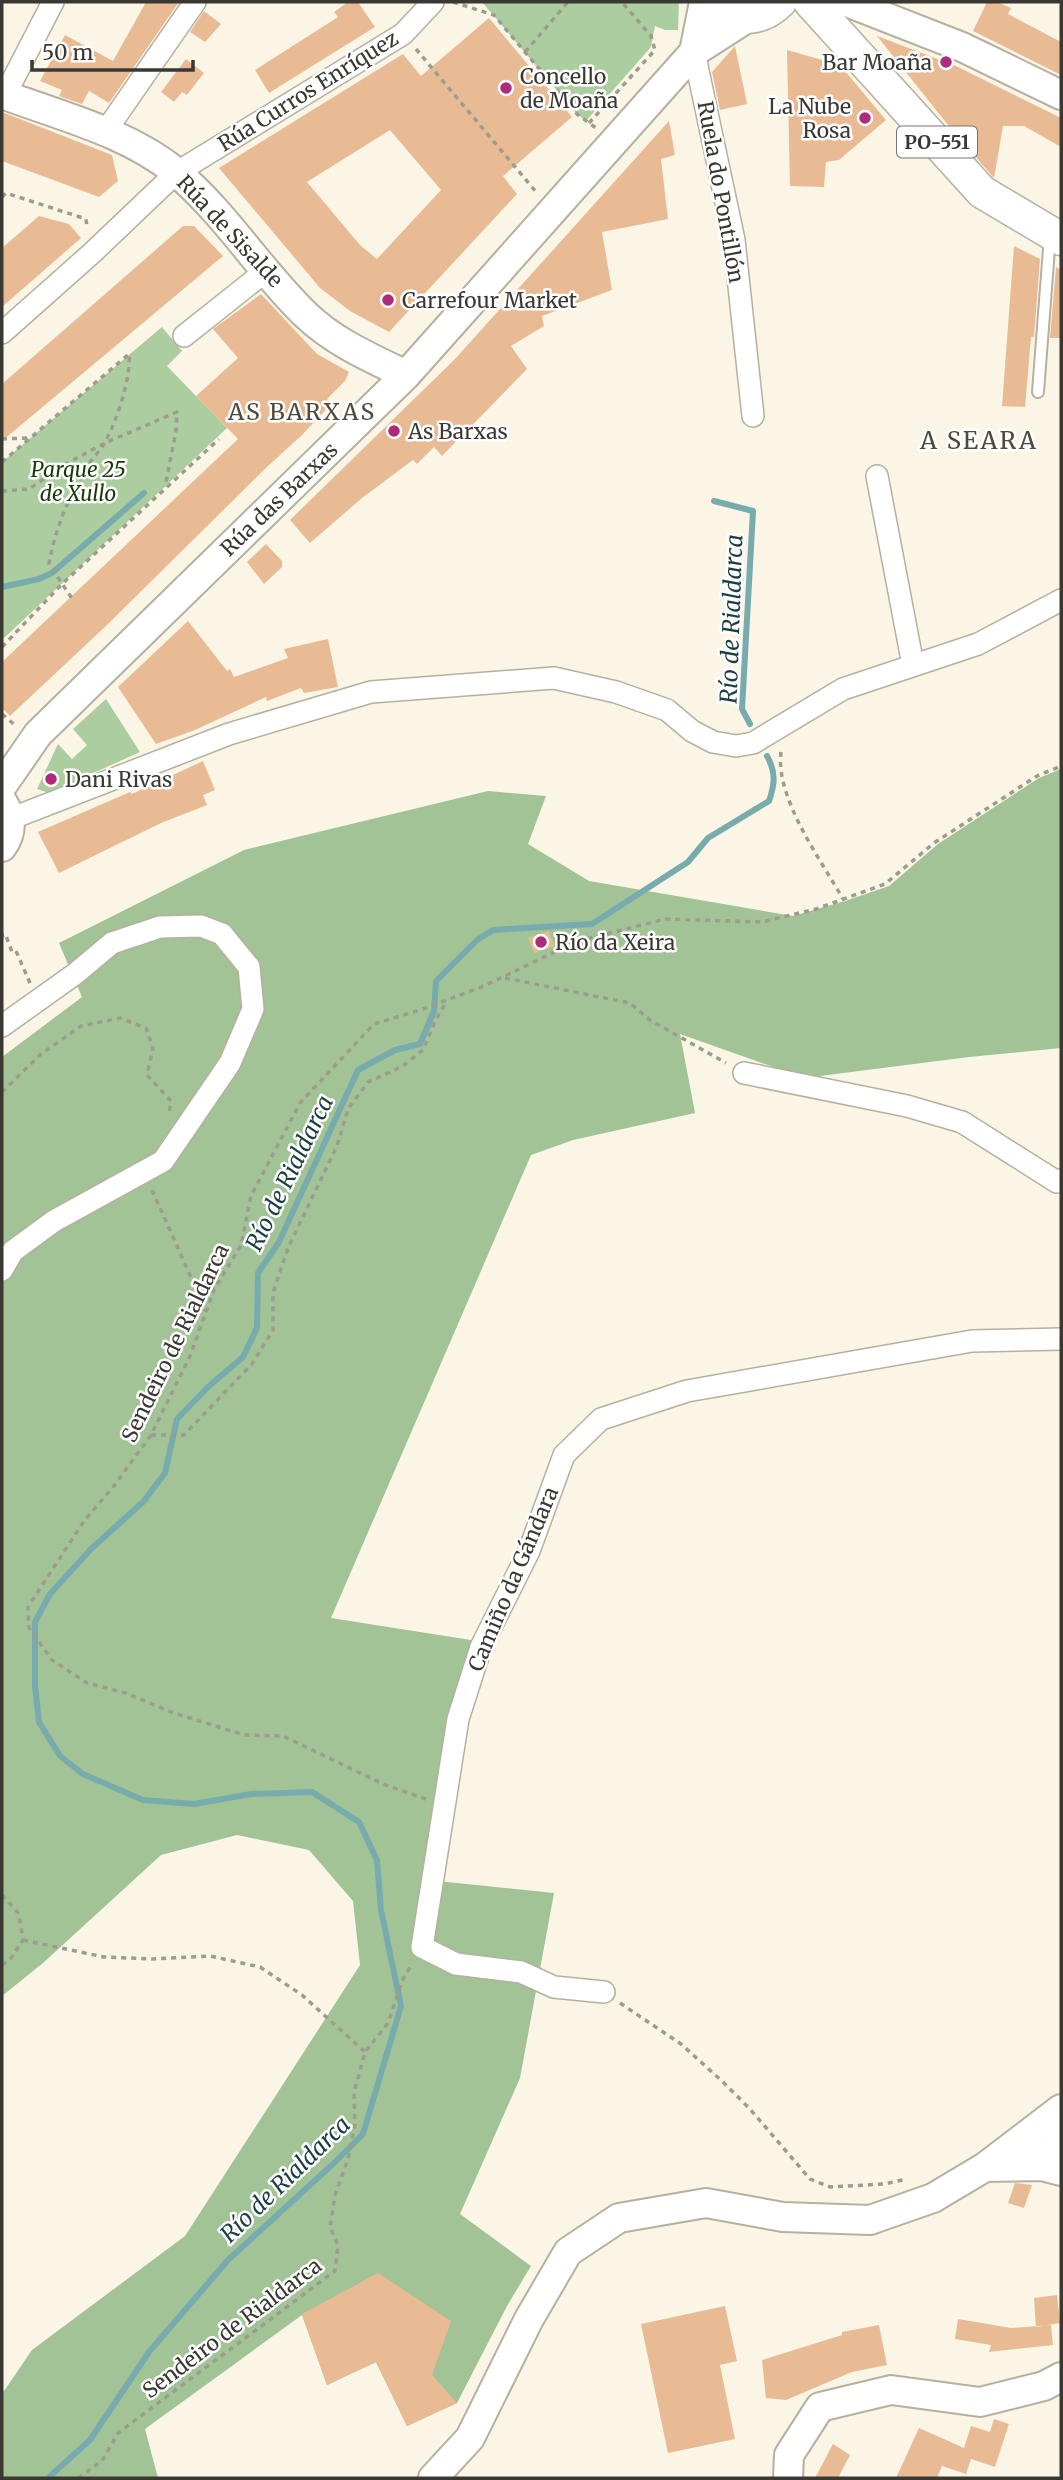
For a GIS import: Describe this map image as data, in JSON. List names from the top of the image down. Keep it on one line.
{"streets":{"main road":["PO-551"],"street":["Rúa Curros Enríquez","Ruela do Pontillón","Rúa de Sisalde","Rúa das Barxas","Camiño da Gándara"],"path":["Sendeiro de Rialdarca"]},"crossings":[["Rúa Curros Enríquez","Rúa de Sisalde"],["Ruela do Pontillón","Rúa das Barxas"],["Rúa de Sisalde","Rúa das Barxas"],["Sendeiro de Rialdarca","Camiño da Gándara"]],"districts":["AS BARXAS","A SEARA"],"water":["Río de Rialdarca"],"parks":["Parque 25 de Xullo"],"places":["Bar Moaña","Concello de Moaña","La Nube Rosa","Carrefour Market","As Barxas","Dani Rivas","Río da Xeira"],"scale_bar":"50 m"}
